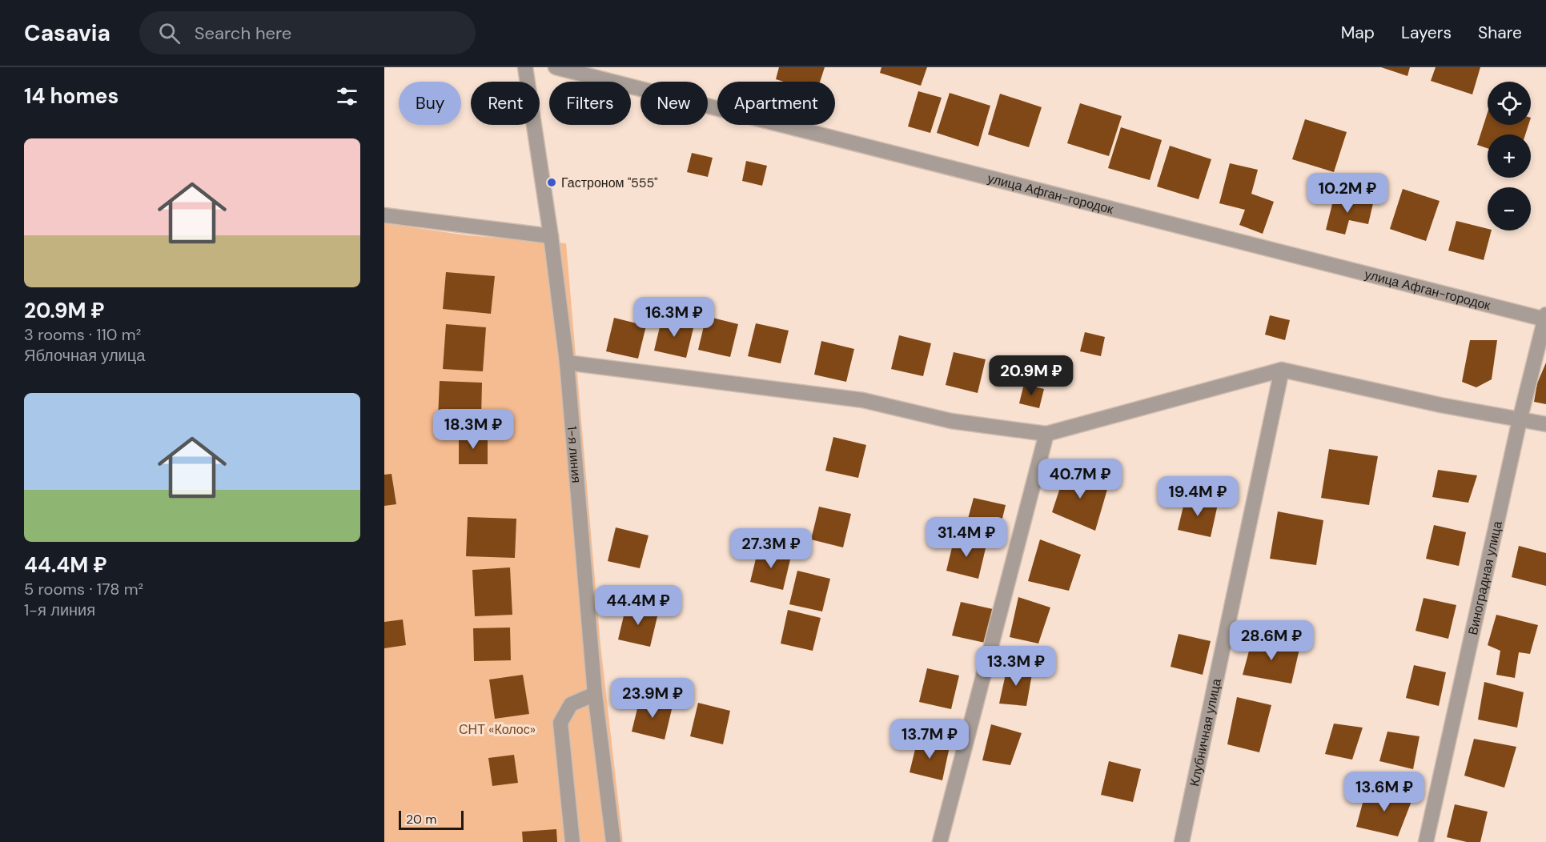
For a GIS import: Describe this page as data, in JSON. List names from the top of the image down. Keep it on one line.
{"streets":{"street":["улица Афган-городок","1-я линия","Виноградная улица","Клубничная улица"]},"crossings":[["улица Афган-городок","Виноградная улица"]],"parks":["СНТ «Колос»"],"places":["Гастроном \"555\""],"scale_bar":"20 m","page":{"header":"Casavia","search":"Search here","nav":["Map","Layers","Share"],"heading":"14 homes","map_buttons":["+","−"],"chip":["Buy","Rent","Filters","New","Apartment"],"list":[{"name":"20.9M ₽","note":"3 rooms · 110 m² · Яблочная улица"},{"name":"44.4M ₽","note":"5 rooms · 178 m² · 1-я линия"}],"price":["10.2M ₽","16.3M ₽","20.9M ₽","18.3M ₽","40.7M ₽","19.4M ₽","31.4M ₽","27.3M ₽","44.4M ₽","28.6M ₽","13.3M ₽","23.9M ₽","13.7M ₽","13.6M ₽"],"scale":"20 m"}}
